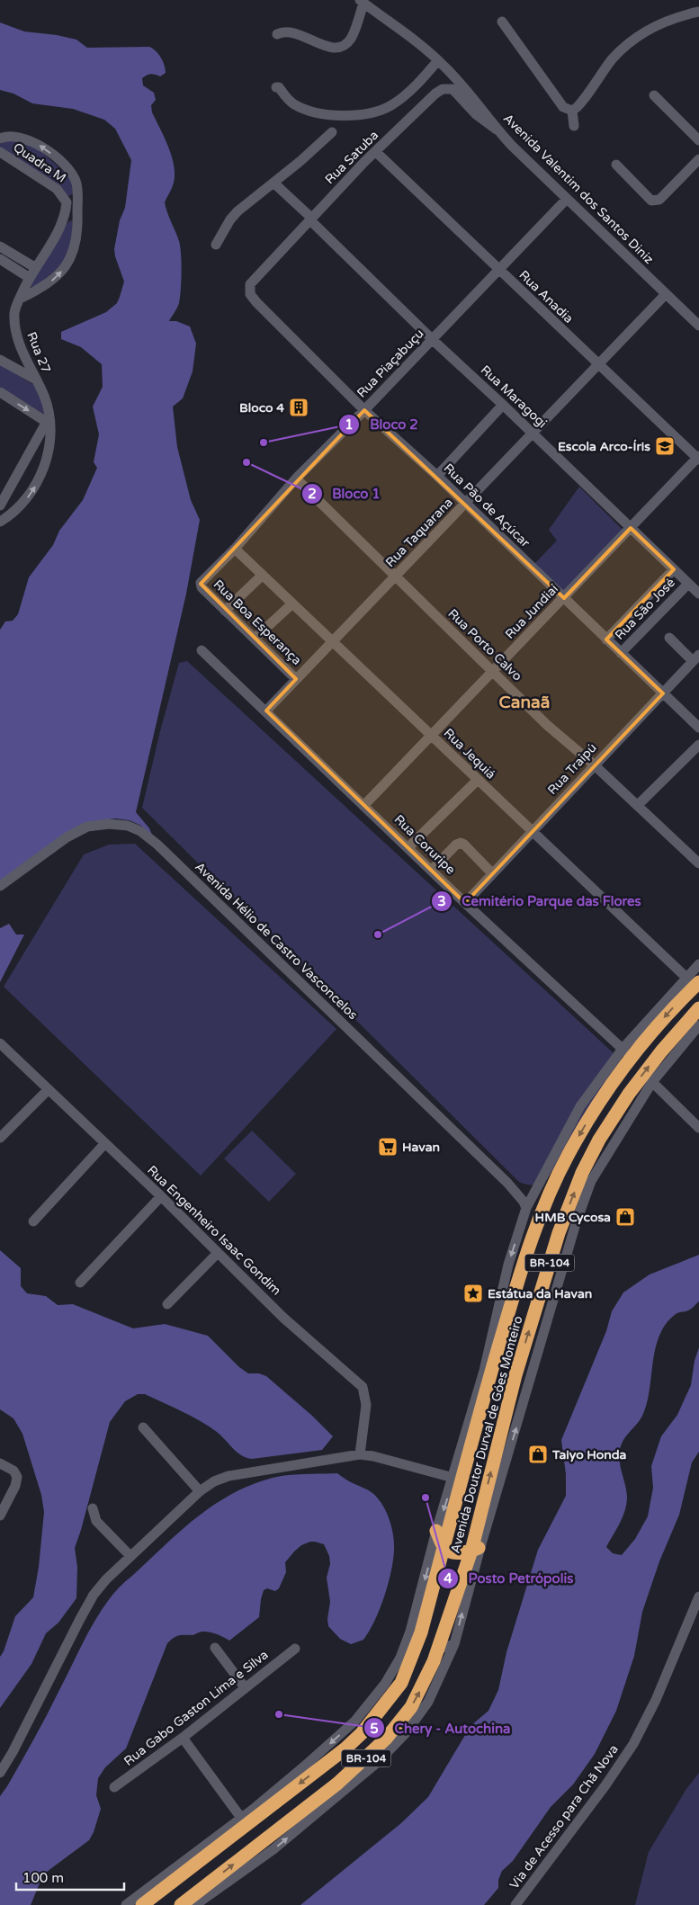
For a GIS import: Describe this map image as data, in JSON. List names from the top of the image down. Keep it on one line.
{"streets":{"highway":["BR-104","Avenida Doutor Durval de Góes Monteiro"],"street":["Rua Satuba","Quadra M","Avenida Valentim dos Santos Diniz","Rua Anadia","Rua 27","Rua Piaçabuçu","Rua Maragogi","Rua Pão de Açúcar","Rua Taquarana","Rua São José","Rua Jundiaí","Rua Boa Esperança","Rua Porto Calvo","Rua Jequiá","Rua Traipú","Rua Coruripe","Avenida Hélio de Castro Vasconcelos","Rua Engenheiro Isaac Gondim","Rua Gabo Gaston Lima e Silva","Via de Acesso para Chã Nova"]},"crossings":[["Rua Satuba","Avenida Valentim dos Santos Diniz"],["Rua Satuba","Rua Anadia"],["Rua Satuba","Rua Maragogi"],["Rua Satuba","Rua Pão de Açúcar"],["Quadra M","Rua 27"],["Avenida Valentim dos Santos Diniz","Rua Piaçabuçu"],["Avenida Valentim dos Santos Diniz","Rua Taquarana"],["Rua Anadia","Rua Piaçabuçu"],["Rua Anadia","Rua Taquarana"],["Rua Anadia","Rua Jundiaí"],["Rua Piaçabuçu","Rua Maragogi"],["Rua Piaçabuçu","Rua Pão de Açúcar"],["Rua Piaçabuçu","Rua Boa Esperança"],["Rua Piaçabuçu","Rua Porto Calvo"],["Rua Piaçabuçu","Rua Jequiá"],["Rua Maragogi","Rua Taquarana"],["Rua Maragogi","Rua São José"],["Rua Maragogi","Rua Jundiaí"],["Rua Pão de Açúcar","Rua Taquarana"],["Rua Pão de Açúcar","Rua São José"],["Rua Pão de Açúcar","Rua Jundiaí"],["Rua Pão de Açúcar","Rua Traipú"],["Rua Taquarana","Rua Boa Esperança"],["Rua Taquarana","Rua Porto Calvo"],["Rua Taquarana","Rua Jequiá"],["Rua Taquarana","Rua Coruripe"],["Rua Jundiaí","Rua Porto Calvo"],["Rua Jundiaí","Rua Jequiá"],["Rua Jundiaí","Rua Coruripe"],["Rua Porto Calvo","Rua Traipú"],["Rua Jequiá","Rua Traipú"],["Rua Traipú","Rua Coruripe"],["Rua Coruripe","Avenida Doutor Durval de Góes Monteiro"]],"districts":["Canaã"],"places":{"building":["Bloco 4"],"other":["Bloco 2","Bloco 1","Cemitério Parque das Flores","Posto Petrópolis","Chery - Autochina"],"school or university":["Escola Arco-Íris"],"supermarket":["Havan"],"shop":["HMB Cycosa","Taiyo Honda"],"place":["Estátua da Havan"]},"scale_bar":"100 m"}
